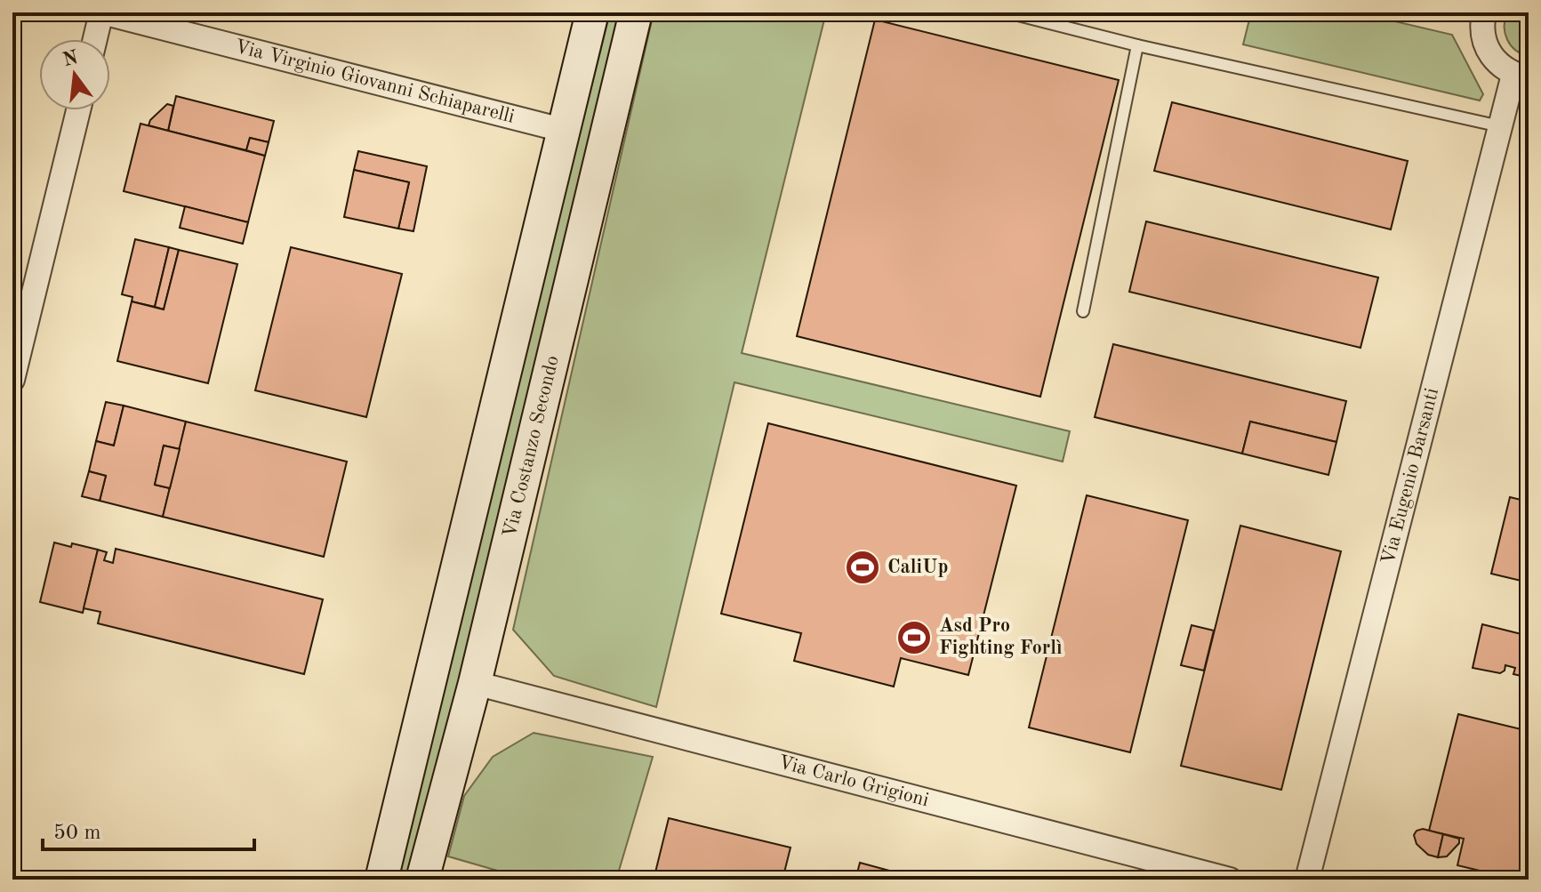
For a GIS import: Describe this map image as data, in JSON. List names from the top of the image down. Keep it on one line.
{"streets":{"street":["Via Virginio Giovanni Schiaparelli","Via Costanzo Secondo","Via Eugenio Barsanti","Via Carlo Grigioni"]},"crossings":[["Via Costanzo Secondo","Via Carlo Grigioni"]],"places":{"sports":["CaliUp","Asd Pro Fighting Forlì"]},"scale_bar":"50 m","north":"top"}
